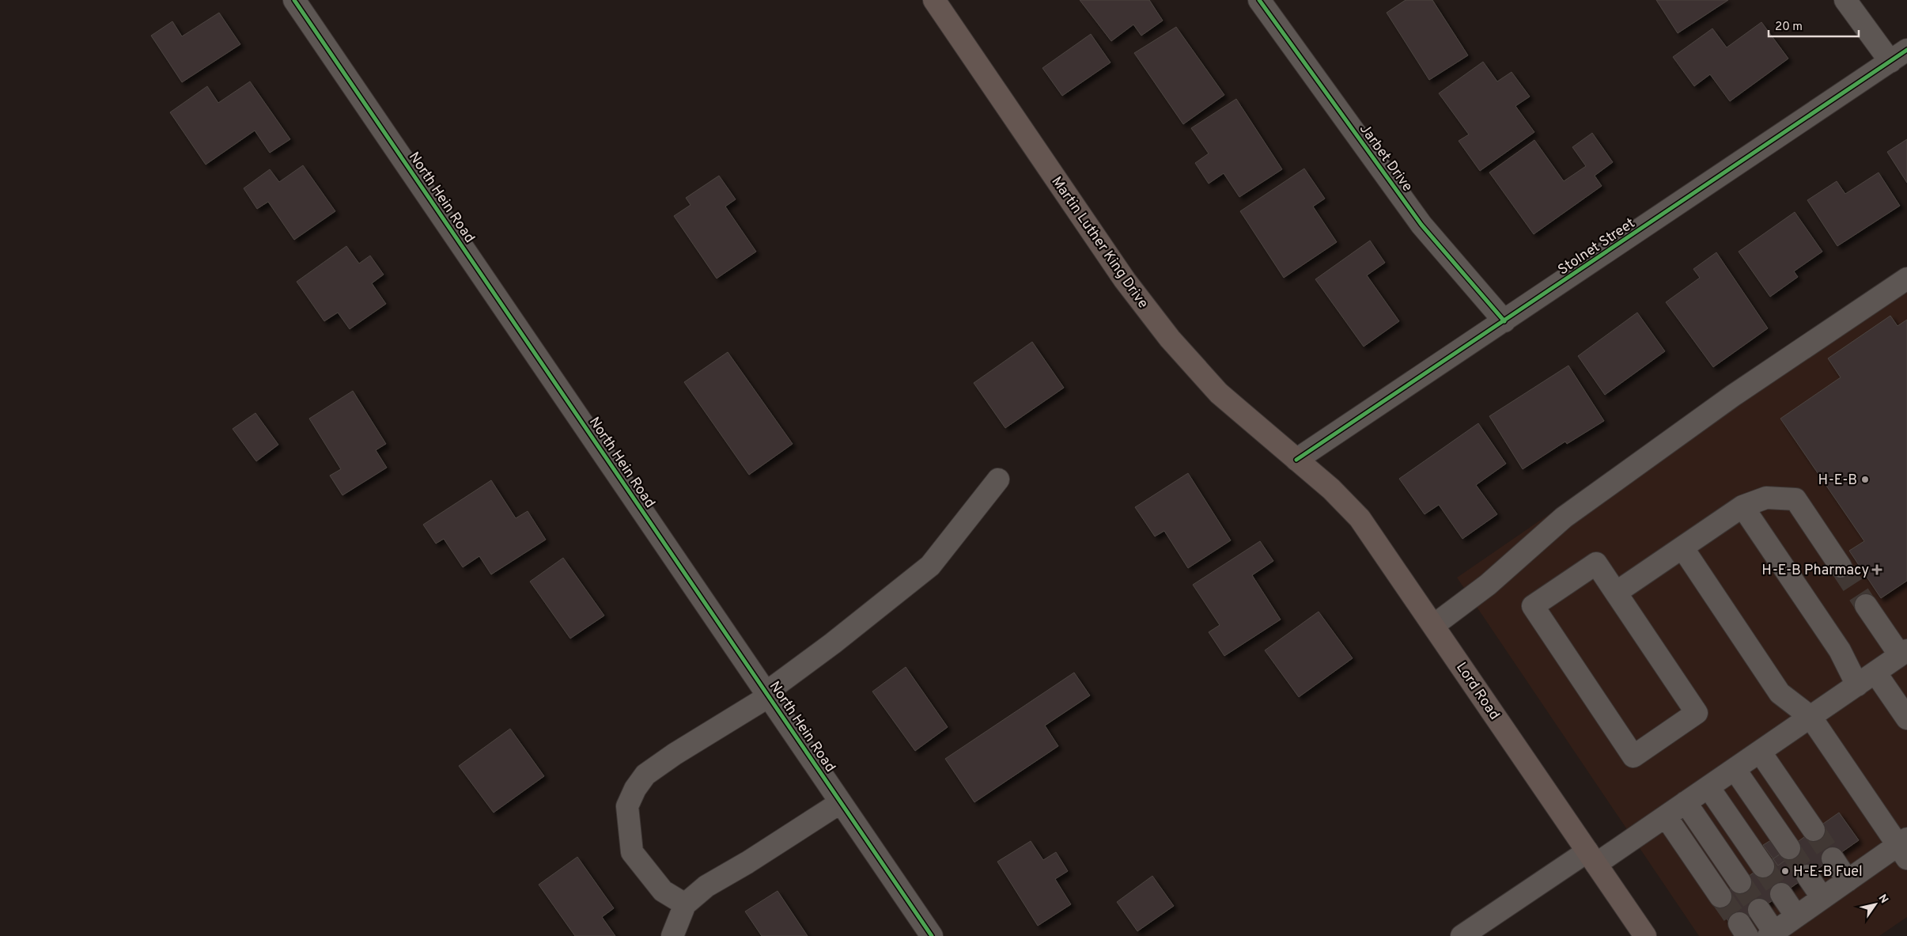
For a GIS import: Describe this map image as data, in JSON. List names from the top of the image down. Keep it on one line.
{"streets":{"main road":["Martin Luther King Drive","Lord Road"],"street":["Jarbet Drive","North Hein Road","Stolnet Street"]},"crossings":[["Jarbet Drive","Stolnet Street"],["Martin Luther King Drive","Stolnet Street"],["Martin Luther King Drive","Lord Road"],["Stolnet Street","Lord Road"]],"places":{"other":["H-E-B","H-E-B Fuel"],"health":["H-E-B Pharmacy"]},"scale_bar":"20 m","north":"top right"}
